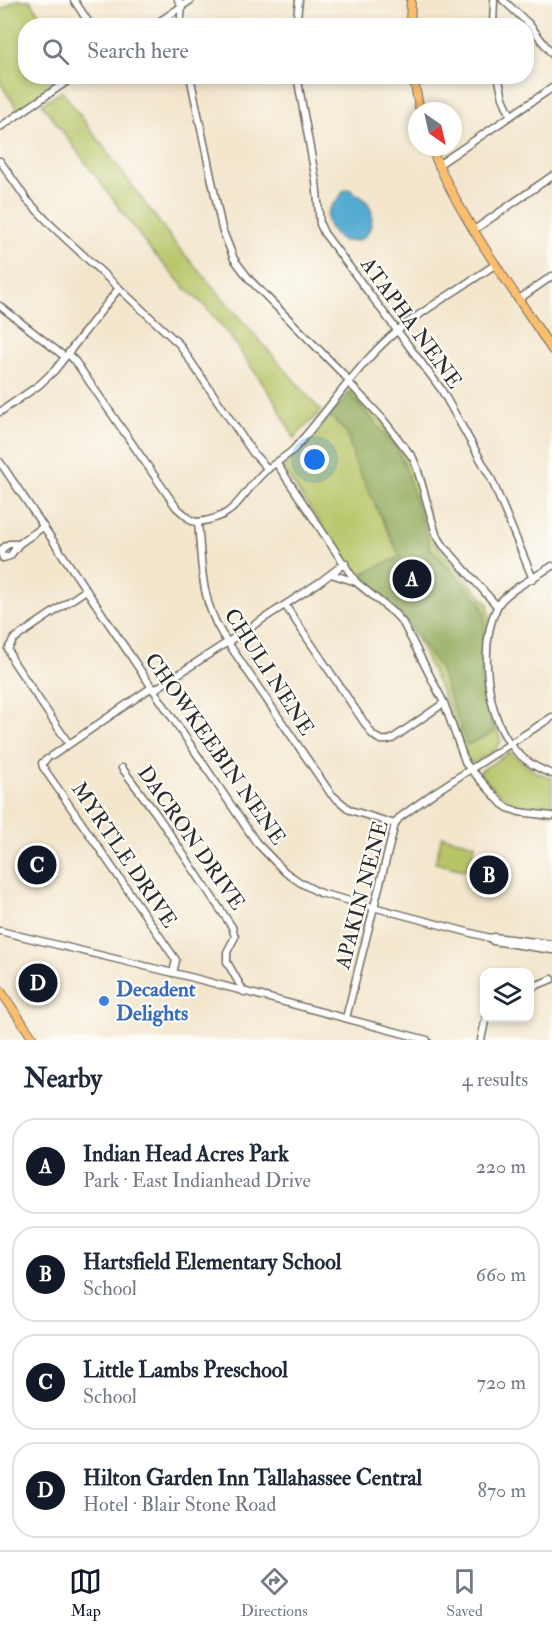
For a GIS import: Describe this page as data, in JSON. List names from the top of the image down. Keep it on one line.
{"streets":{"street":["ATAPHA NENE","CHULI NENE","CHOWKEEBIN NENE","DACRON DRIVE","MYRTLE DRIVE","APAKIN NENE"]},"crossings":[["CHULI NENE","APAKIN NENE"],["CHOWKEEBIN NENE","APAKIN NENE"]],"places":["Decadent Delights"],"north":"bottom right","page":{"search":"Search here","pins":["A","C","B","D"],"heading":["Nearby","4 results"],"list":[{"mark":"A","name":"Indian Head Acres Park","note":"Park · East Indianhead Drive","value":"220 m"},{"mark":"B","name":"Hartsfield Elementary School","note":"School","value":"660 m"},{"mark":"C","name":"Little Lambs Preschool","note":"School","value":"720 m"},{"mark":"D","name":"Hilton Garden Inn Tallahassee Central","note":"Hotel · Blair Stone Road","value":"870 m"}],"nav":["Map","Directions","Saved"]}}
